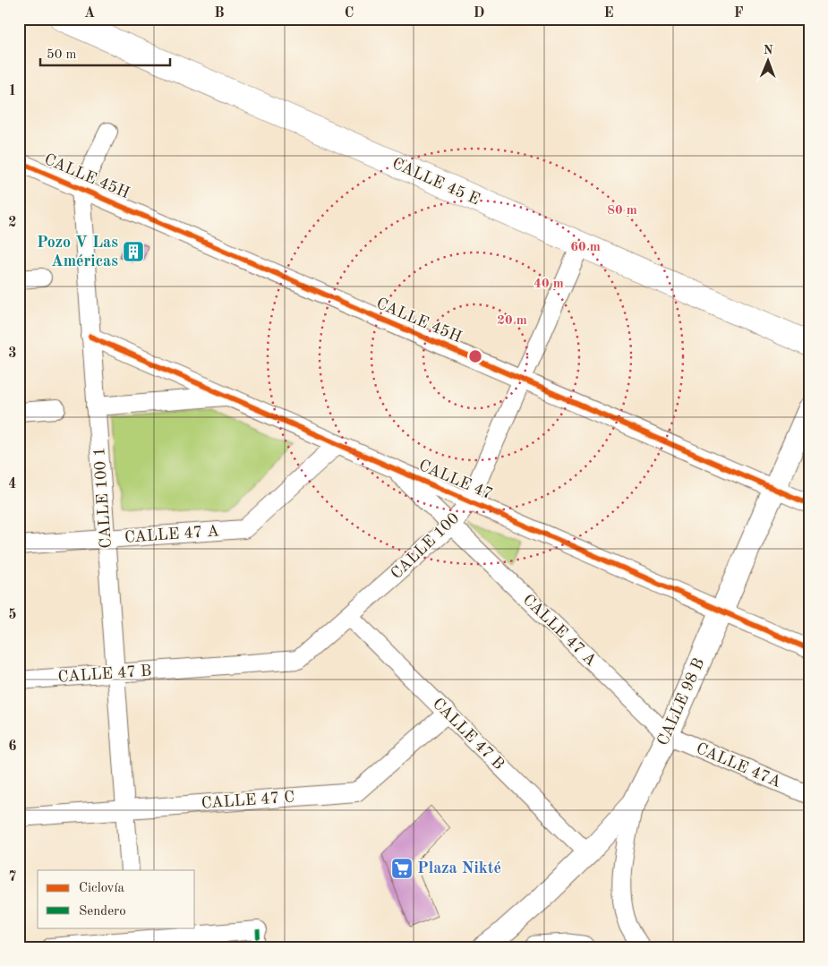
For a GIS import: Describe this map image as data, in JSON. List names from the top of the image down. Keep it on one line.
{"streets":{"main road":["CALLE 45 E"],"street":["CALLE 45H","CALLE 47","CALLE 100 1","CALLE 47 A","CALLE 100","CALLE 47 B","CALLE 98 B","CALLE 47A","CALLE 47 C"]},"crossings":[["CALLE 45H","CALLE 100 1"],["CALLE 45H","CALLE 100"],["CALLE 45H","CALLE 98 B"],["CALLE 47","CALLE 100 1"],["CALLE 47","CALLE 47 A"],["CALLE 47","CALLE 100"],["CALLE 47","CALLE 98 B"],["CALLE 100 1","CALLE 47 A"],["CALLE 100 1","CALLE 47 B"],["CALLE 100 1","CALLE 47 C"],["CALLE 47 A","CALLE 100"],["CALLE 47 A","CALLE 98 B"],["CALLE 47 A","CALLE 47A"],["CALLE 100","CALLE 47 B"],["CALLE 47 B","CALLE 98 B"],["CALLE 47 B","CALLE 47 C"],["CALLE 98 B","CALLE 47A"]],"places":{"building":["Pozo V Las Américas"],"supermarket":["Plaza Nikté"]},"legend":["Ciclovía","Sendero"],"scale_bar":"50 m","north":"top","grid":{"columns":["A","B","C","D","E","F"],"rows":["1","2","3","4","5","6","7"]},"rings":["80 m","60 m","40 m","20 m"]}
